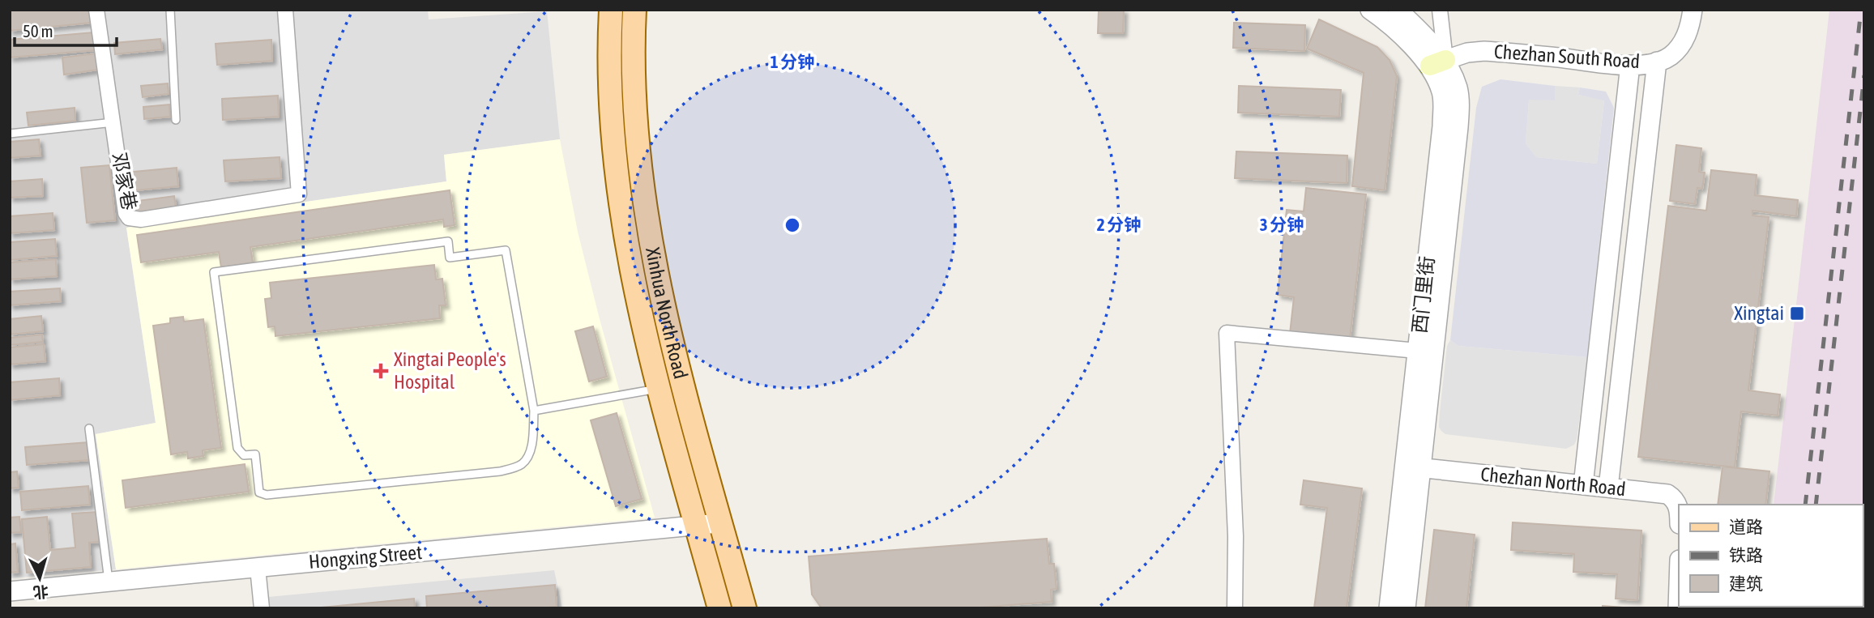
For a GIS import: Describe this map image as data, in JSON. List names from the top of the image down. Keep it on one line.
{"streets":{"main road":["Xinhua North Road"],"street":["Chezhan South Road","邓家巷","西门里街","Chezhan North Road","Hongxing Street"]},"crossings":[["Chezhan South Road","西门里街"],["西门里街","Chezhan North Road"],["Xinhua North Road","Hongxing Street"]],"places":{"transit":["Xingtai"],"health":["Xingtai People's Hospital"]},"legend":["道路","铁路","建筑"],"scale_bar":"50 m","north":"bottom","rings":["1 分钟","2 分钟","3 分钟"]}
